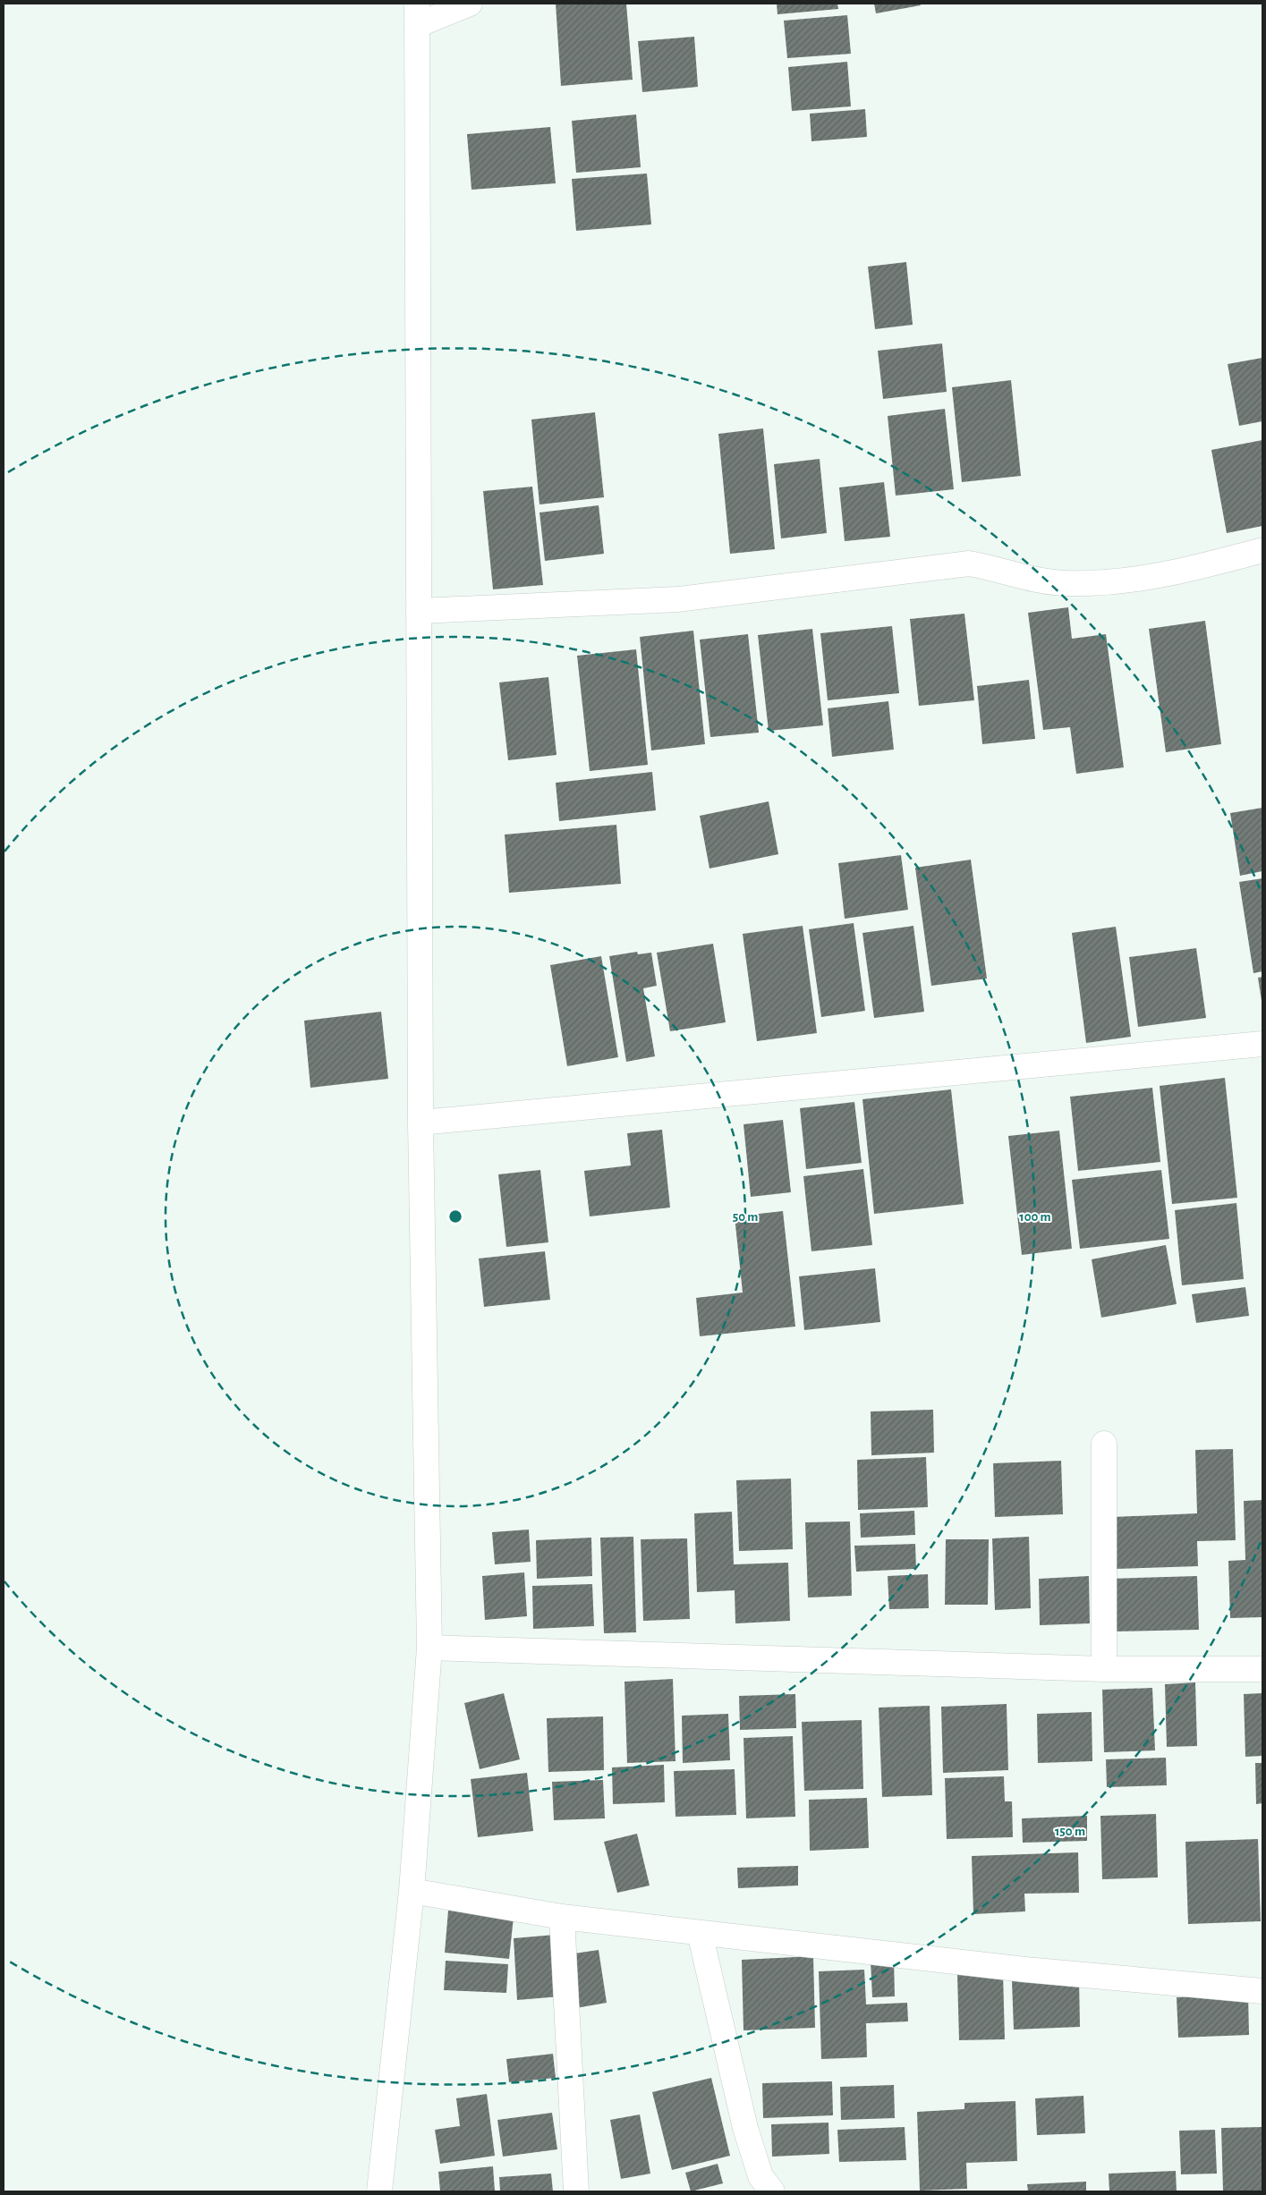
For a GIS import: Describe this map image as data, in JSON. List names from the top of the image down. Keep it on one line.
{"rings":["50 m","100 m","150 m"]}
